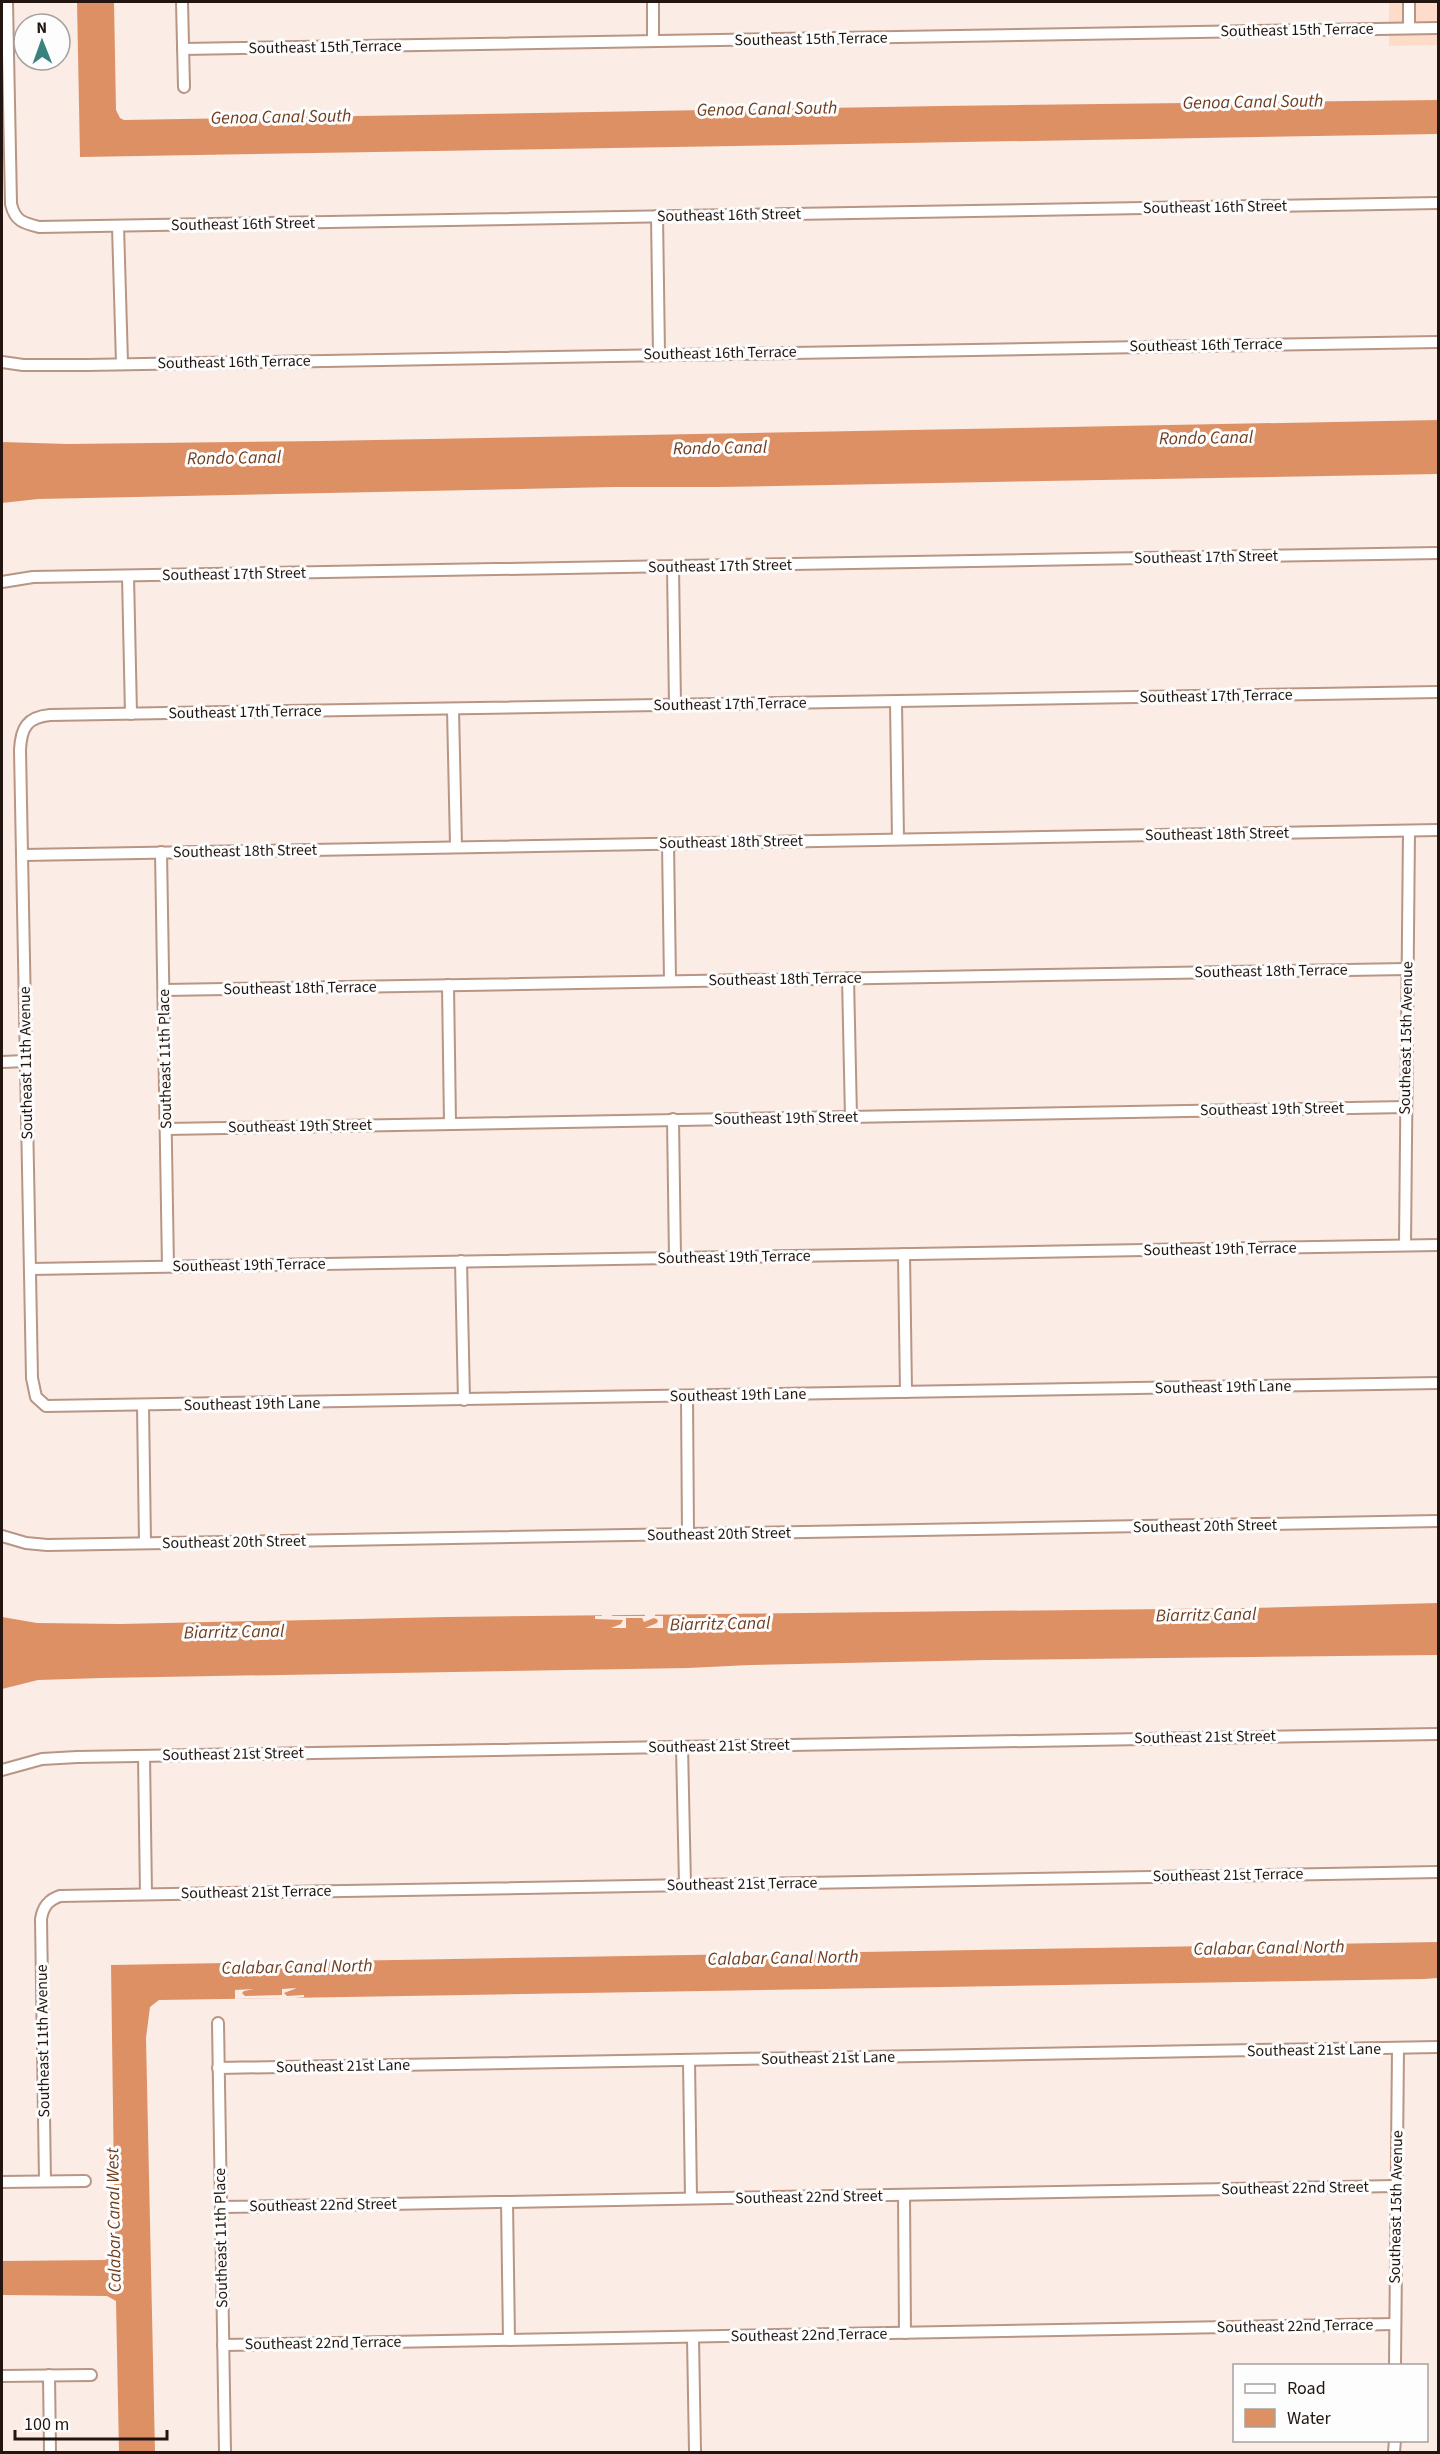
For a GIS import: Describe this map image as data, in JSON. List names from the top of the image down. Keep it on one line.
{"streets":{"street":["Southeast 15th Terrace","Southeast 16th Street","Southeast 16th Terrace","Southeast 17th Street","Southeast 17th Terrace","Southeast 18th Street","Southeast 18th Terrace","Southeast 15th Avenue","Southeast 11th Place","Southeast 11th Avenue","Southeast 19th Street","Southeast 19th Terrace","Southeast 19th Lane","Southeast 20th Street","Southeast 21st Street","Southeast 21st Terrace","Southeast 21st Lane","Southeast 22nd Street","Southeast 22nd Terrace"]},"crossings":[["Southeast 17th Terrace","Southeast 11th Avenue"],["Southeast 18th Street","Southeast 15th Avenue"],["Southeast 18th Street","Southeast 11th Place"],["Southeast 18th Street","Southeast 11th Avenue"],["Southeast 18th Terrace","Southeast 15th Avenue"],["Southeast 18th Terrace","Southeast 11th Place"],["Southeast 15th Avenue","Southeast 19th Street"],["Southeast 15th Avenue","Southeast 19th Terrace"],["Southeast 15th Avenue","Southeast 21st Lane"],["Southeast 15th Avenue","Southeast 22nd Street"],["Southeast 15th Avenue","Southeast 22nd Terrace"],["Southeast 11th Place","Southeast 19th Street"],["Southeast 11th Place","Southeast 19th Terrace"],["Southeast 11th Place","Southeast 21st Lane"],["Southeast 11th Place","Southeast 22nd Street"],["Southeast 11th Place","Southeast 22nd Terrace"],["Southeast 11th Avenue","Southeast 19th Terrace"],["Southeast 11th Avenue","Southeast 19th Lane"],["Southeast 11th Avenue","Southeast 21st Terrace"]],"water":["Genoa Canal South","Rondo Canal","Biarritz Canal","Calabar Canal North","Calabar Canal West"],"legend":["Road","Water"],"scale_bar":"100 m","north":"top"}
